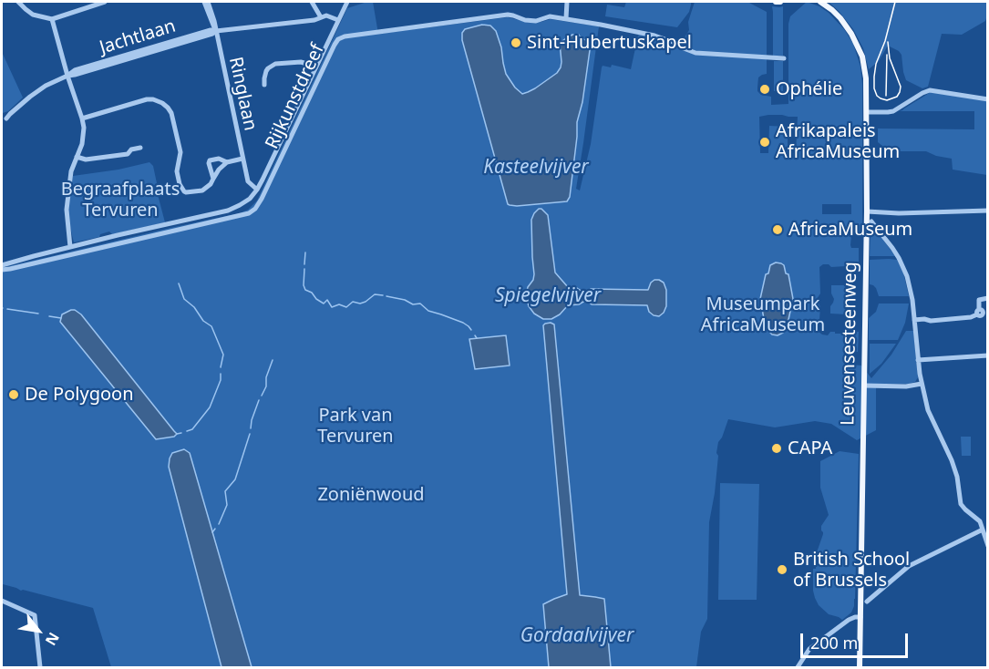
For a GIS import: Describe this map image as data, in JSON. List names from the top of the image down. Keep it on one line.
{"streets":{"main road":["Leuvensesteenweg"],"street":["Jachtlaan","Ringlaan","Rijkunstdreef"]},"crossings":[["Jachtlaan","Ringlaan"]],"water":["Kasteelvijver","Spiegelvijver","Gordaalvijver"],"parks":["Begraafplaats Tervuren","Museumpark AfricaMuseum","Park van Tervuren","Zoniënwoud"],"places":["Sint-Hubertuskapel","Ophélie","Afrikapaleis AfricaMuseum","AfricaMuseum","De Polygoon","CAPA","British School of Brussels"],"scale_bar":"200 m","north":"bottom right"}
